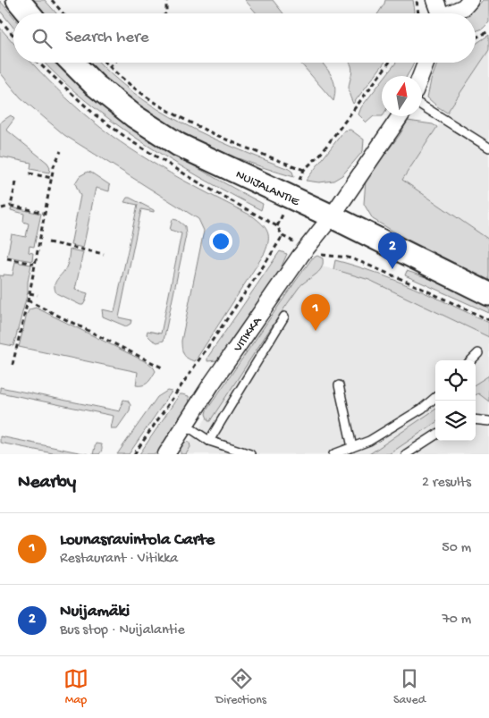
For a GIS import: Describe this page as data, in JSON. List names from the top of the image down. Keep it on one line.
{"streets":{"main road":["NUIJALANTIE"],"street":["VITIKKA"]},"crossings":[["NUIJALANTIE","VITIKKA"]],"north":"top","page":{"search":"Search here","pins":["2","1"],"heading":["Nearby","2 results"],"list":[{"mark":"1","name":"Lounasravintola Carte","note":"Restaurant · Vitikka","value":"50 m"},{"mark":"2","name":"Nuijamäki","note":"Bus stop · Nuijalantie","value":"70 m"}],"nav":["Map","Directions","Saved"]}}
